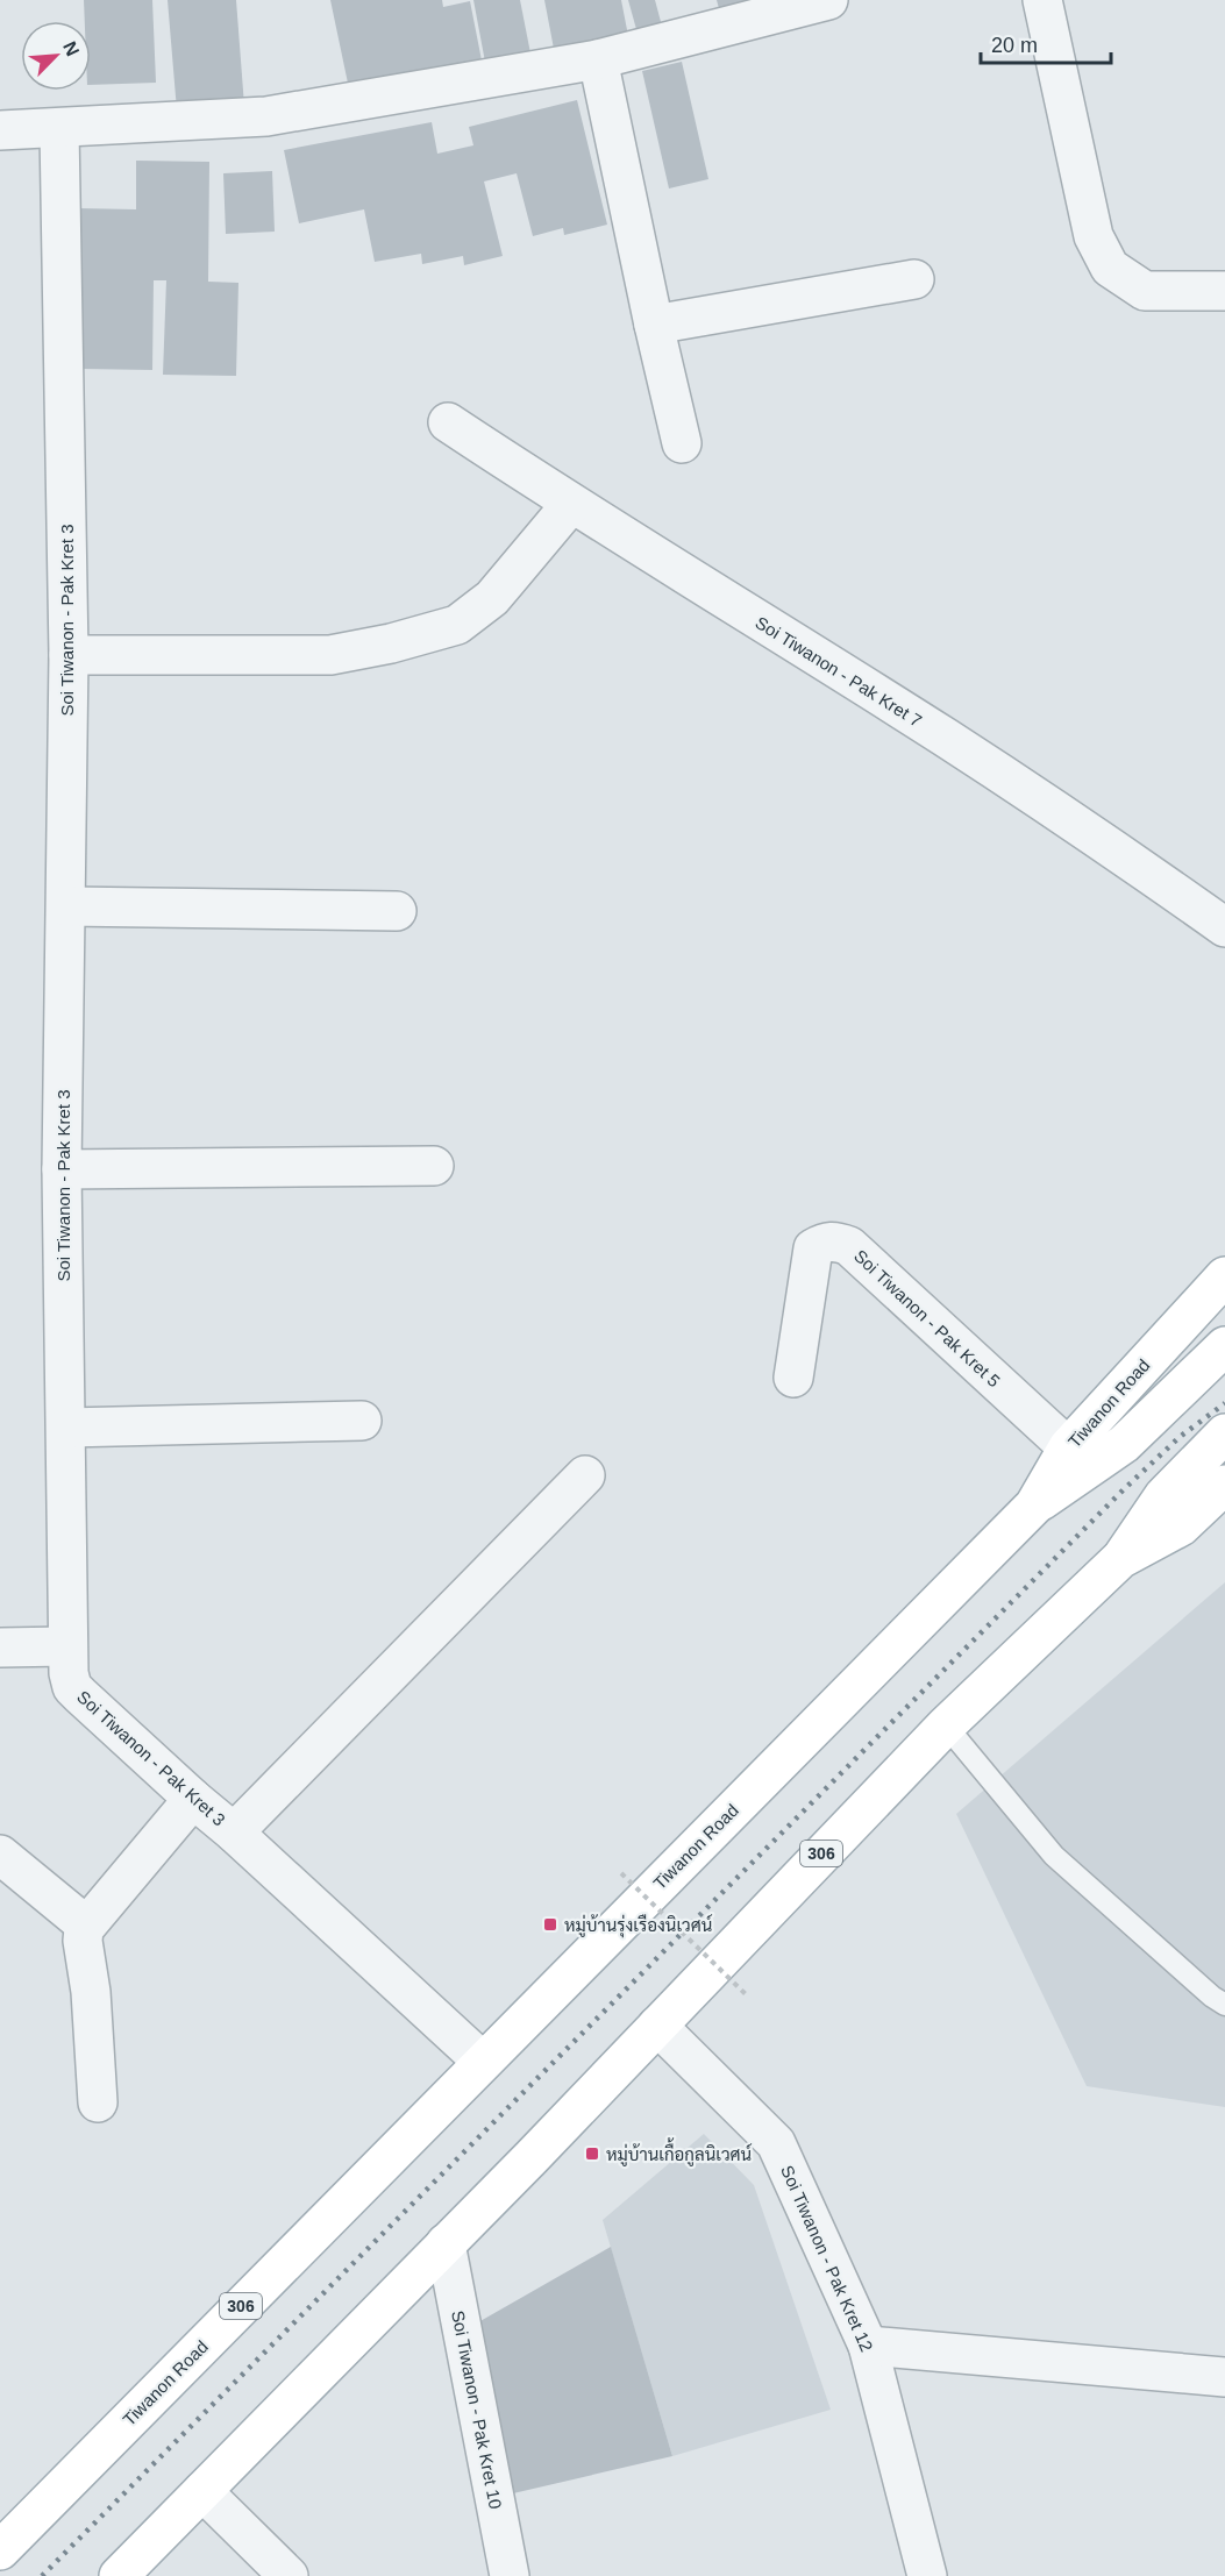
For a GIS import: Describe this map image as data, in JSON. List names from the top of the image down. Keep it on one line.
{"streets":{"main road":["Tiwanon Road","306"],"street":["Soi Tiwanon - Pak Kret 3","Soi Tiwanon - Pak Kret 7","Soi Tiwanon - Pak Kret 5","Soi Tiwanon - Pak Kret 12","Soi Tiwanon - Pak Kret 10"]},"crossings":[["Soi Tiwanon - Pak Kret 3","Tiwanon Road"],["Soi Tiwanon - Pak Kret 5","Tiwanon Road"],["Tiwanon Road","306"],["306","Soi Tiwanon - Pak Kret 12"],["306","Soi Tiwanon - Pak Kret 10"]],"places":{"transit":["หมู่บ้านรุ่งเรืองนิเวศน์","หมู่บ้านเกื้อกูลนิเวศน์"]},"scale_bar":"20 m","north":"top right"}
